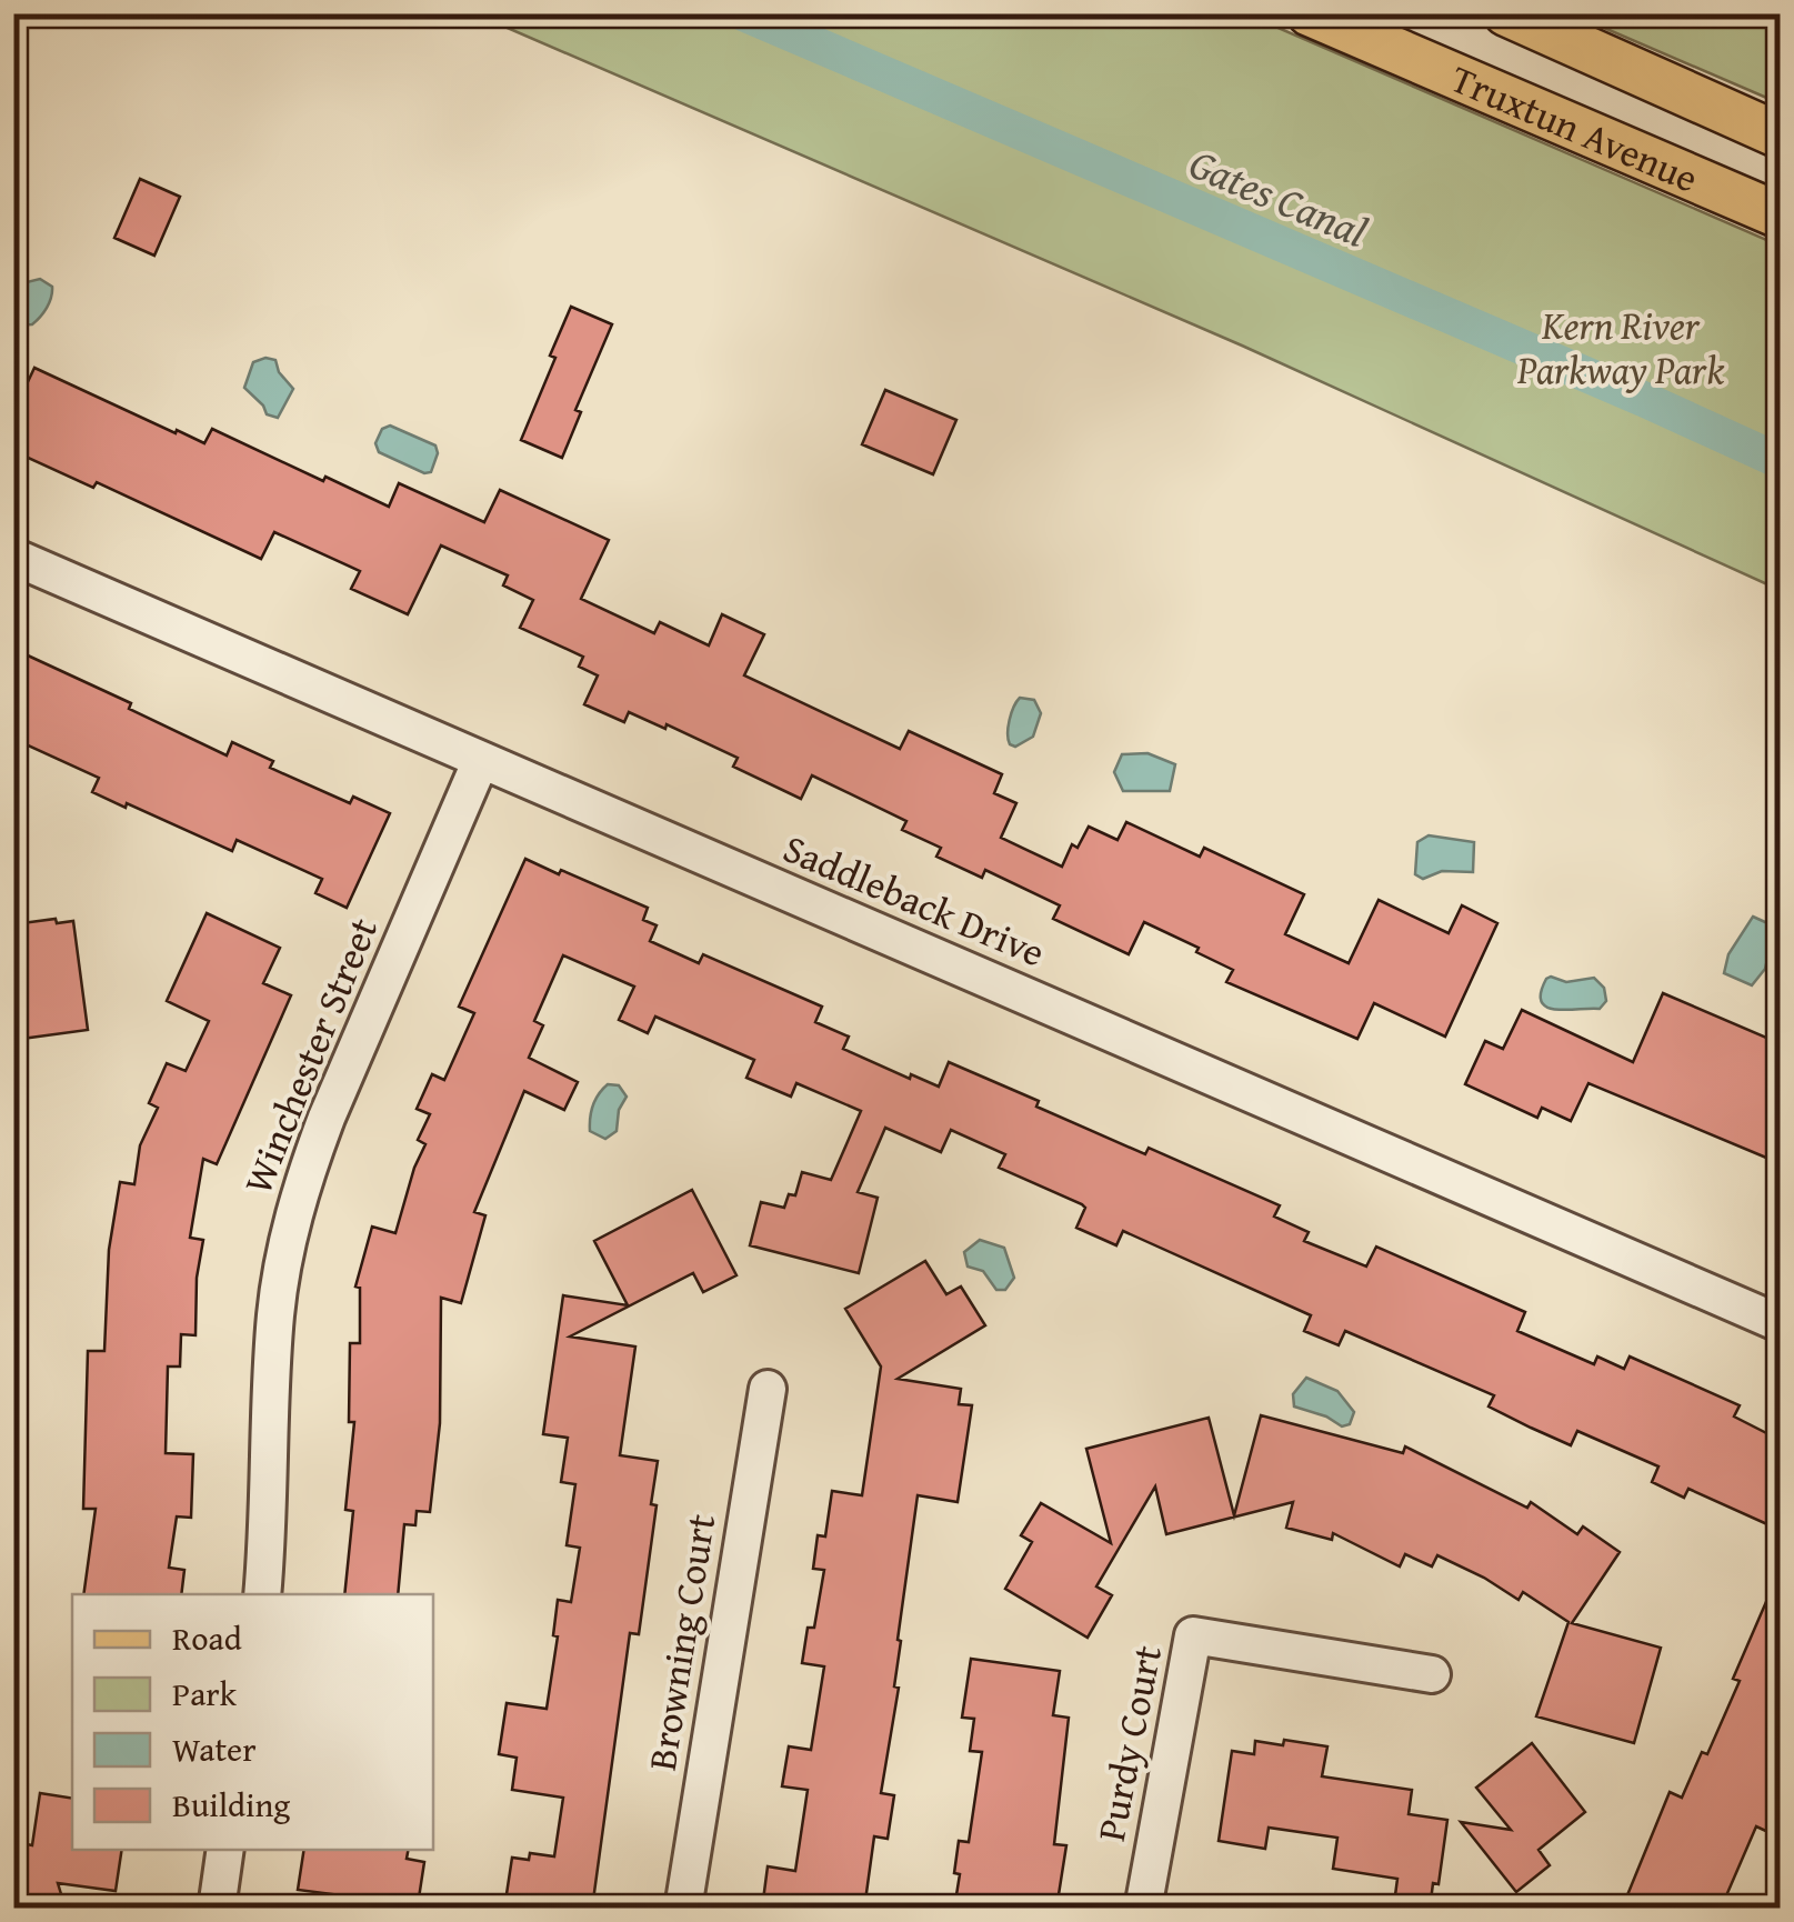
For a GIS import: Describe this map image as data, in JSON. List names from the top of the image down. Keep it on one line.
{"streets":{"main road":["Truxtun Avenue"],"street":["Saddleback Drive","Winchester Street","Browning Court","Purdy Court"]},"crossings":[["Saddleback Drive","Winchester Street"]],"water":["Gates Canal"],"parks":["Kern River Parkway Park"],"legend":["Road","Park","Water","Building"]}
